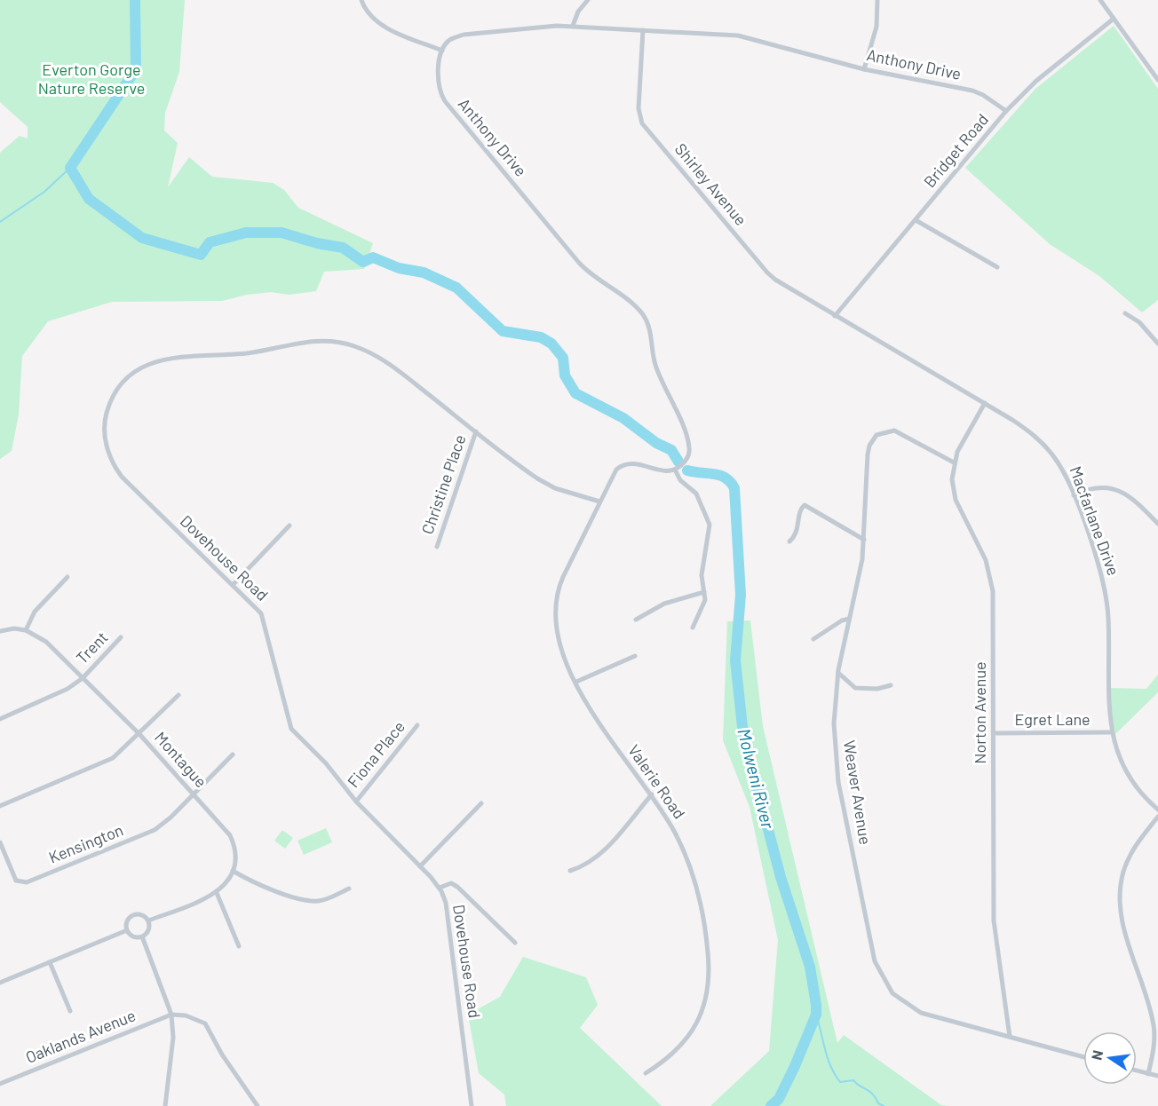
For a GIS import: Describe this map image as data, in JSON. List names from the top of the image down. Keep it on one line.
{"streets":{"street":["Anthony Drive","Bridget Road","Shirley Avenue","Christine Place","Macfarlane Drive","Dovehouse Road","Trent","Norton Avenue","Egret Lane","Fiona Place","Montague","Valerie Road","Weaver Avenue","Kensington","Oaklands Avenue"]},"crossings":[["Anthony Drive","Bridget Road"],["Anthony Drive","Shirley Avenue"],["Bridget Road","Shirley Avenue"],["Bridget Road","Macfarlane Drive"],["Shirley Avenue","Macfarlane Drive"],["Christine Place","Dovehouse Road"],["Macfarlane Drive","Norton Avenue"],["Macfarlane Drive","Egret Lane"],["Dovehouse Road","Fiona Place"],["Dovehouse Road","Valerie Road"],["Trent","Montague"],["Norton Avenue","Egret Lane"],["Norton Avenue","Weaver Avenue"],["Montague","Kensington"]],"water":["Molweni River"],"parks":["Everton Gorge Nature Reserve"],"north":"left"}
